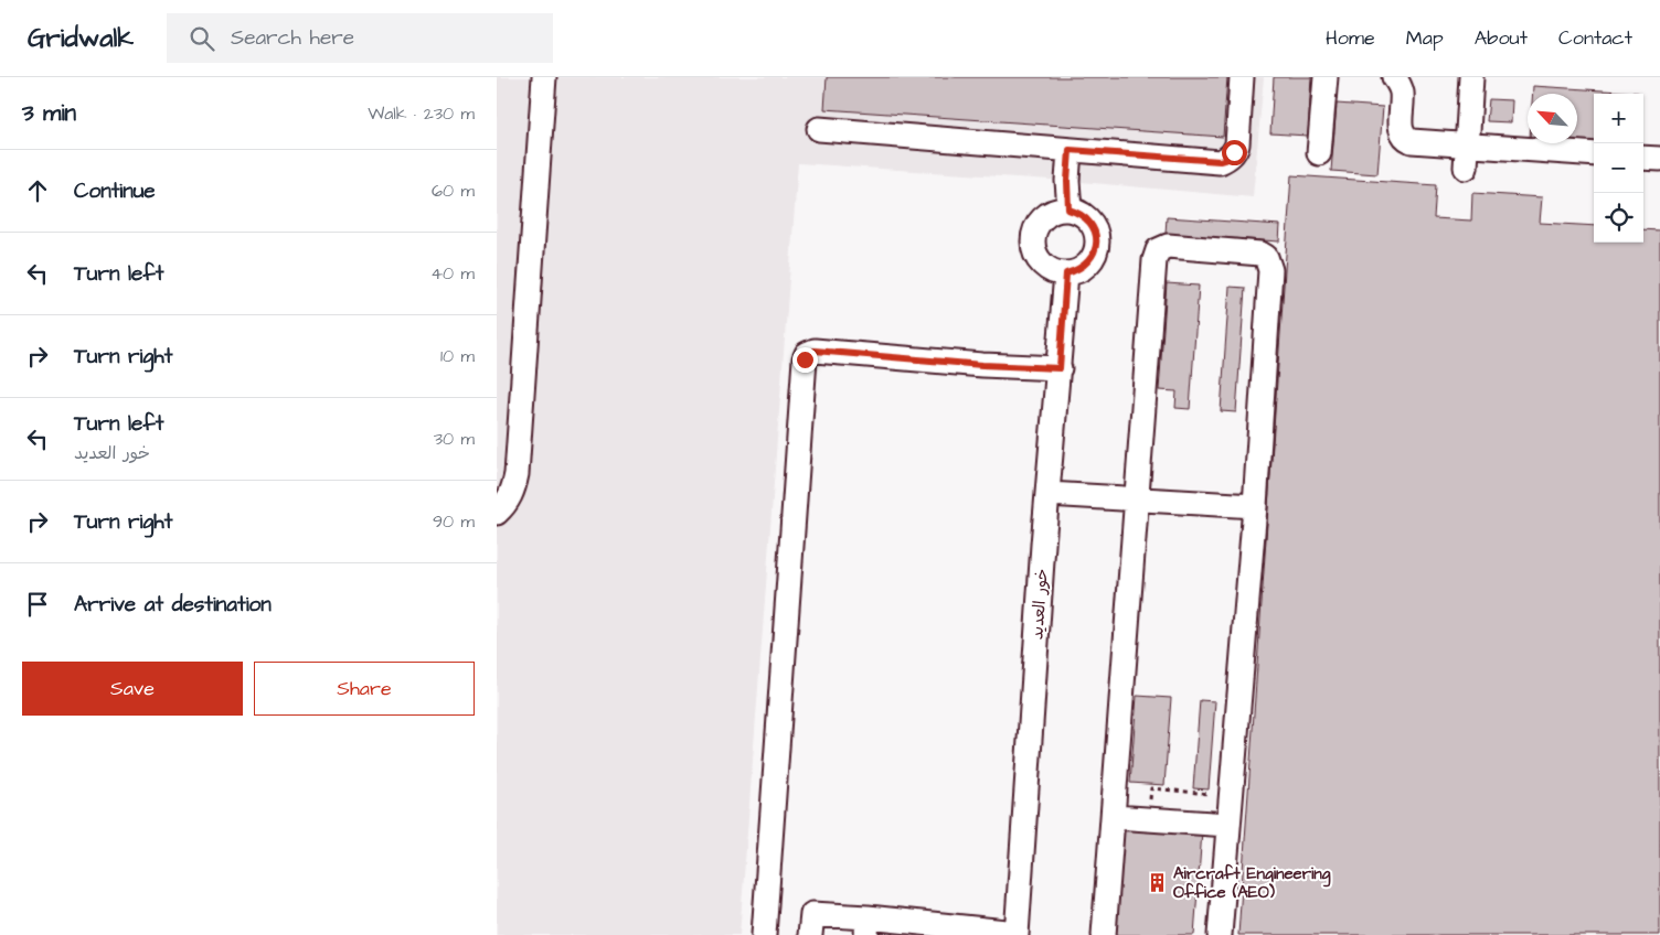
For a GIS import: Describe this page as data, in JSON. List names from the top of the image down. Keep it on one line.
{"streets":{"street":["خور العديد"]},"places":{"building":["Aircraft Engineering Office (AEO)"]},"north":"top left","page":{"header":"Gridwalk","search":"Search here","nav":["Home","Map","About","Contact"],"heading":["3 min","Walk · 230 m"],"map_buttons":["+","−"],"list":[["Continue","60 m"],["Turn left","40 m"],["Turn right","10 m"],["Turn left","خور العديد","30 m"],["Turn right","90 m"],"Arrive at destination"],"buttons":["Save","Share"]}}
